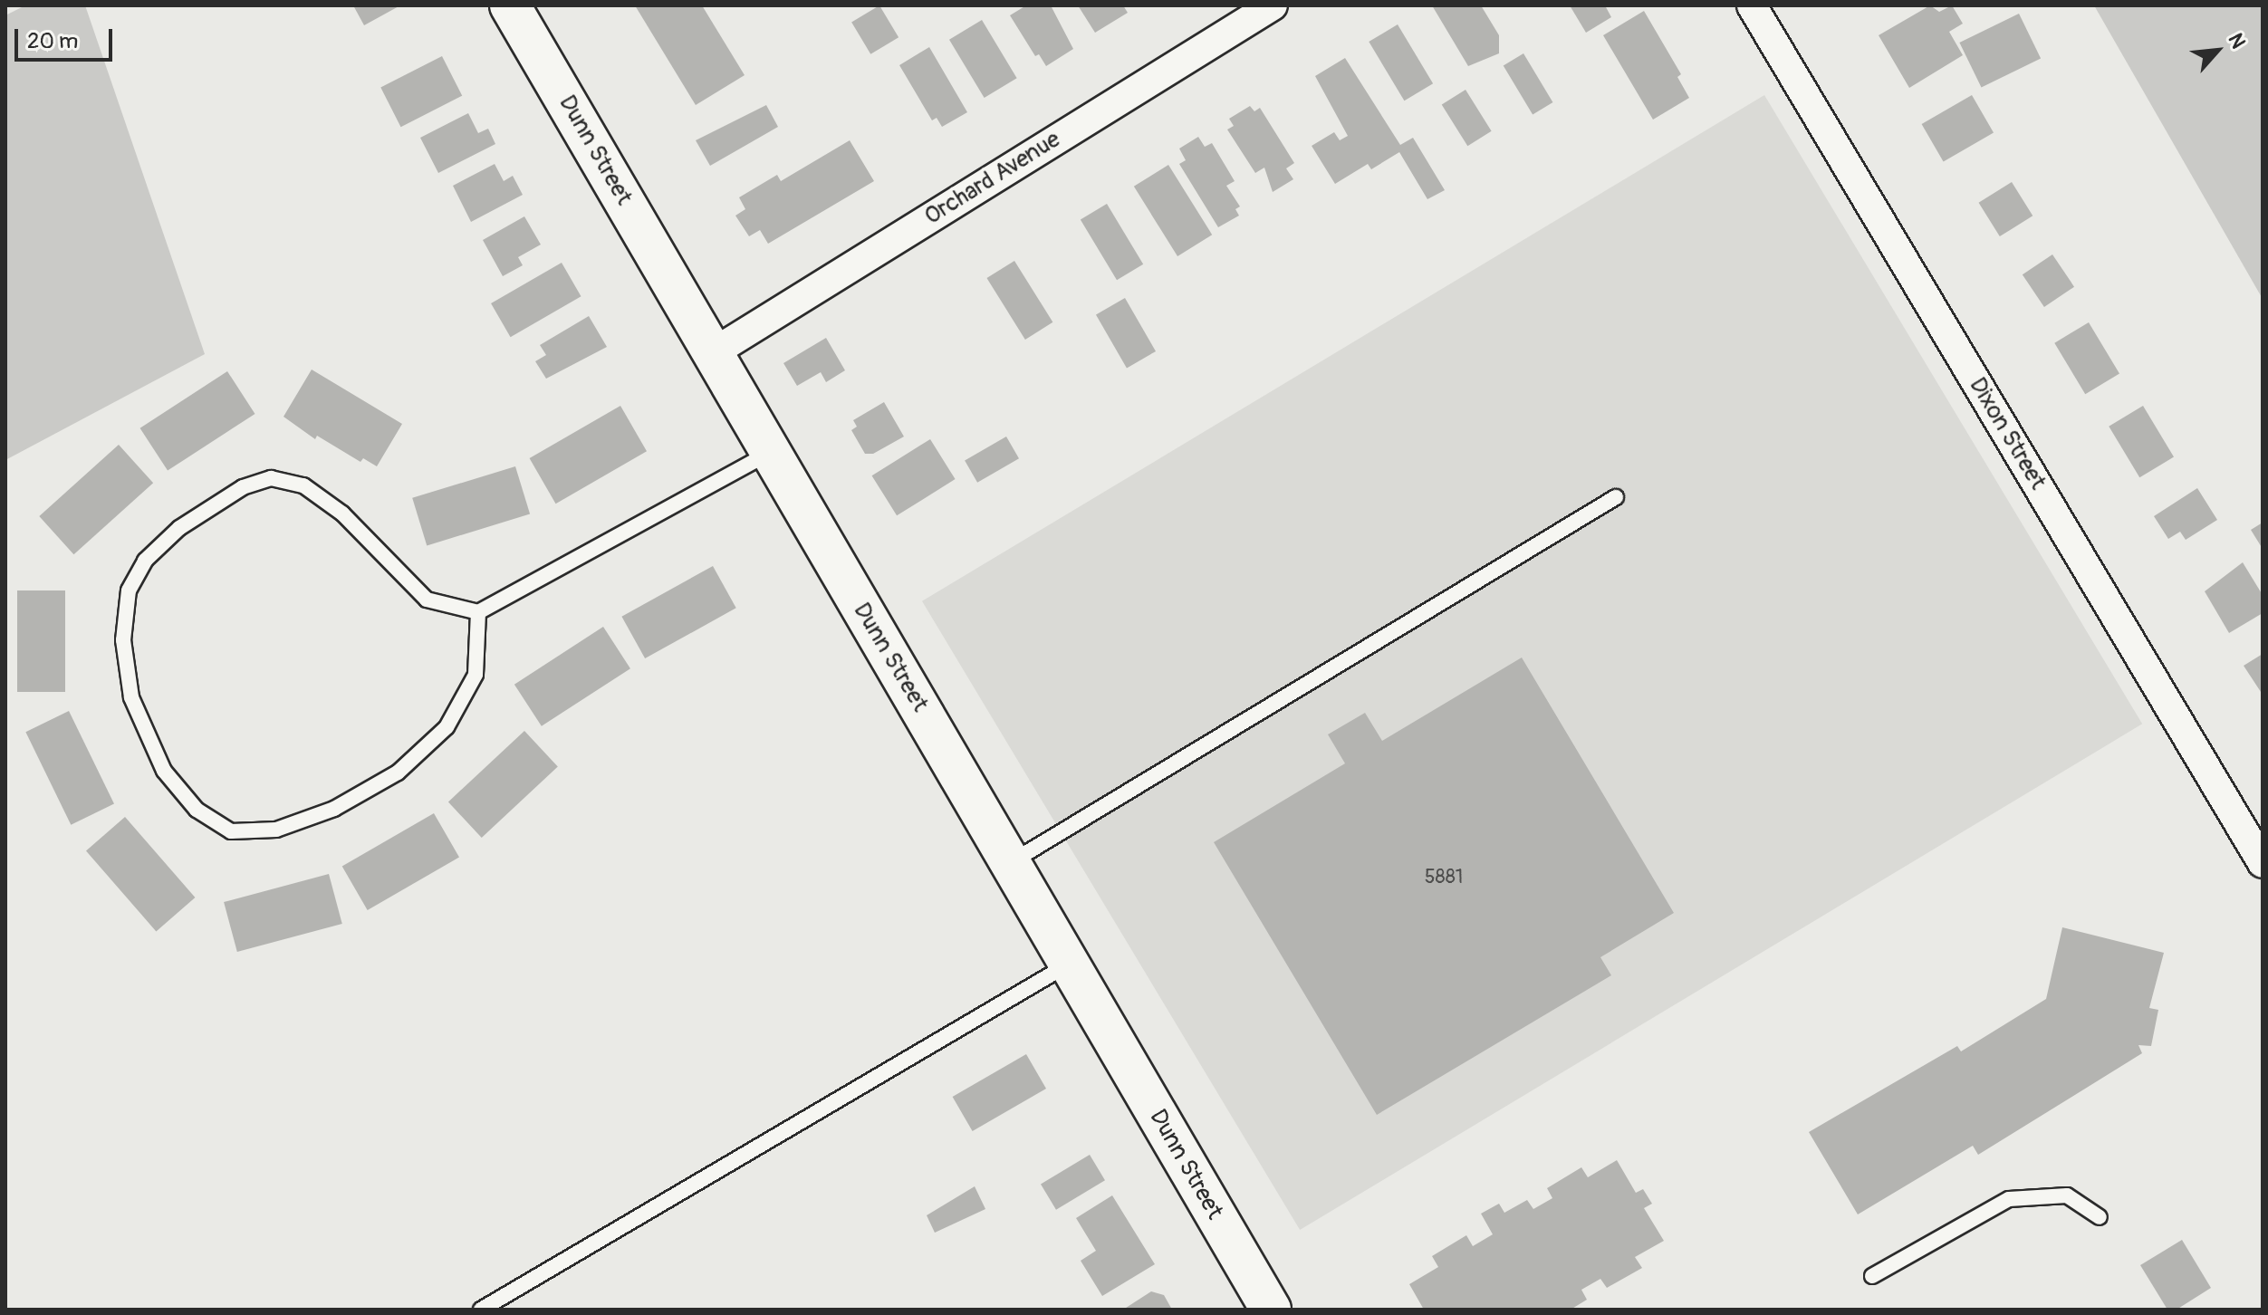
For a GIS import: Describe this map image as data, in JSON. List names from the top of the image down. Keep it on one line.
{"streets":{"street":["Dunn Street","Orchard Avenue","Dixon Street"]},"crossings":[["Dunn Street","Orchard Avenue"]],"house_numbers":["5881"],"scale_bar":"20 m","north":"top right"}
